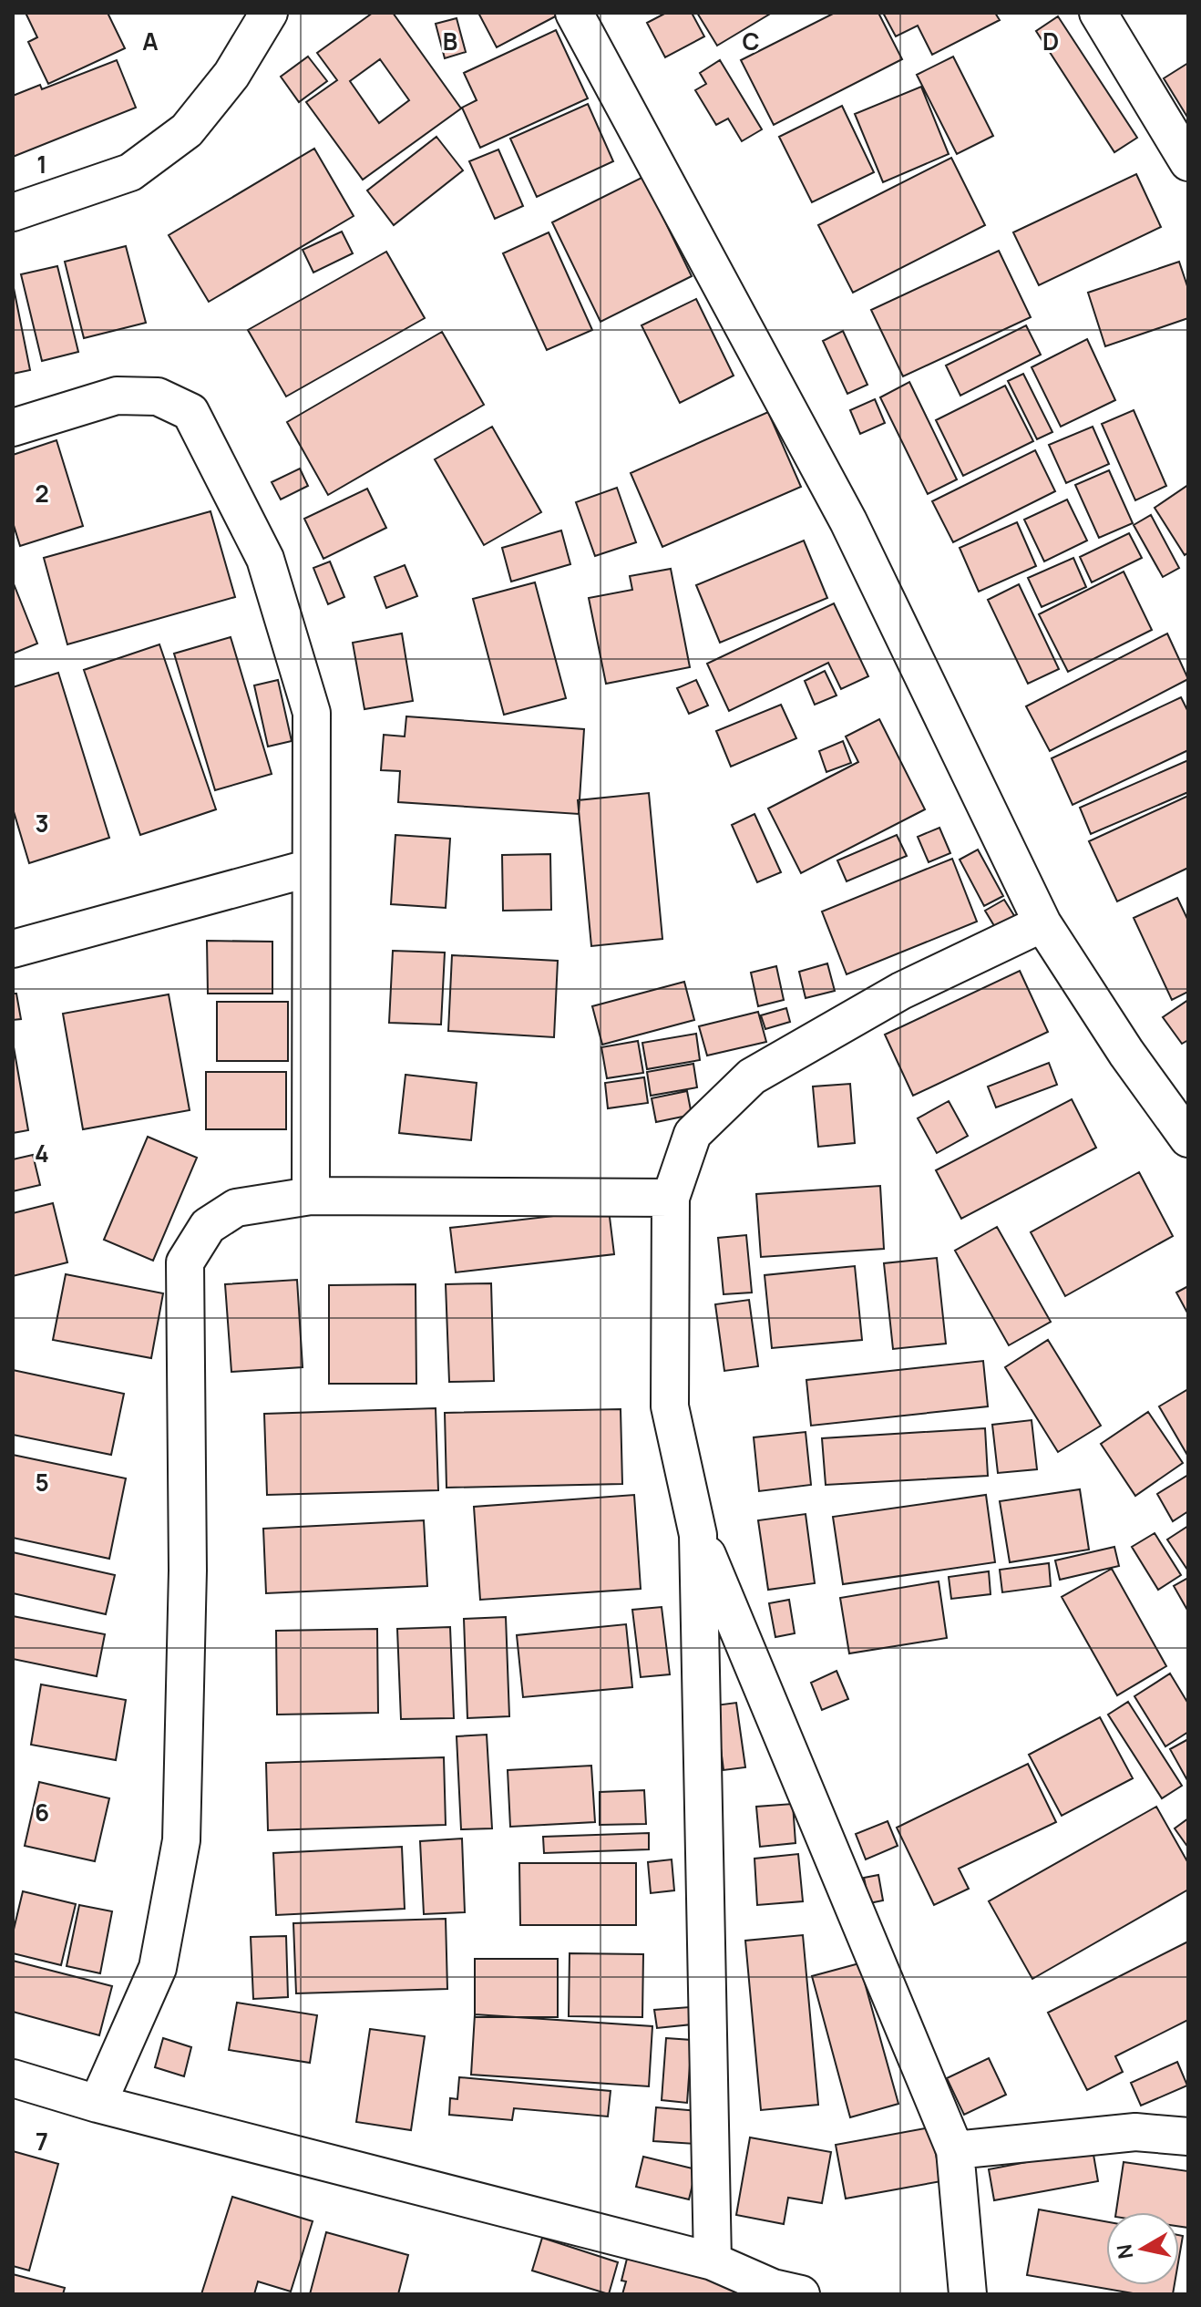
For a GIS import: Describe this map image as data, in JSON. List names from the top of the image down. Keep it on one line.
{"north":"left","grid":{"columns":["A","B","C","D"],"rows":["1","2","3","4","5","6","7"]}}
